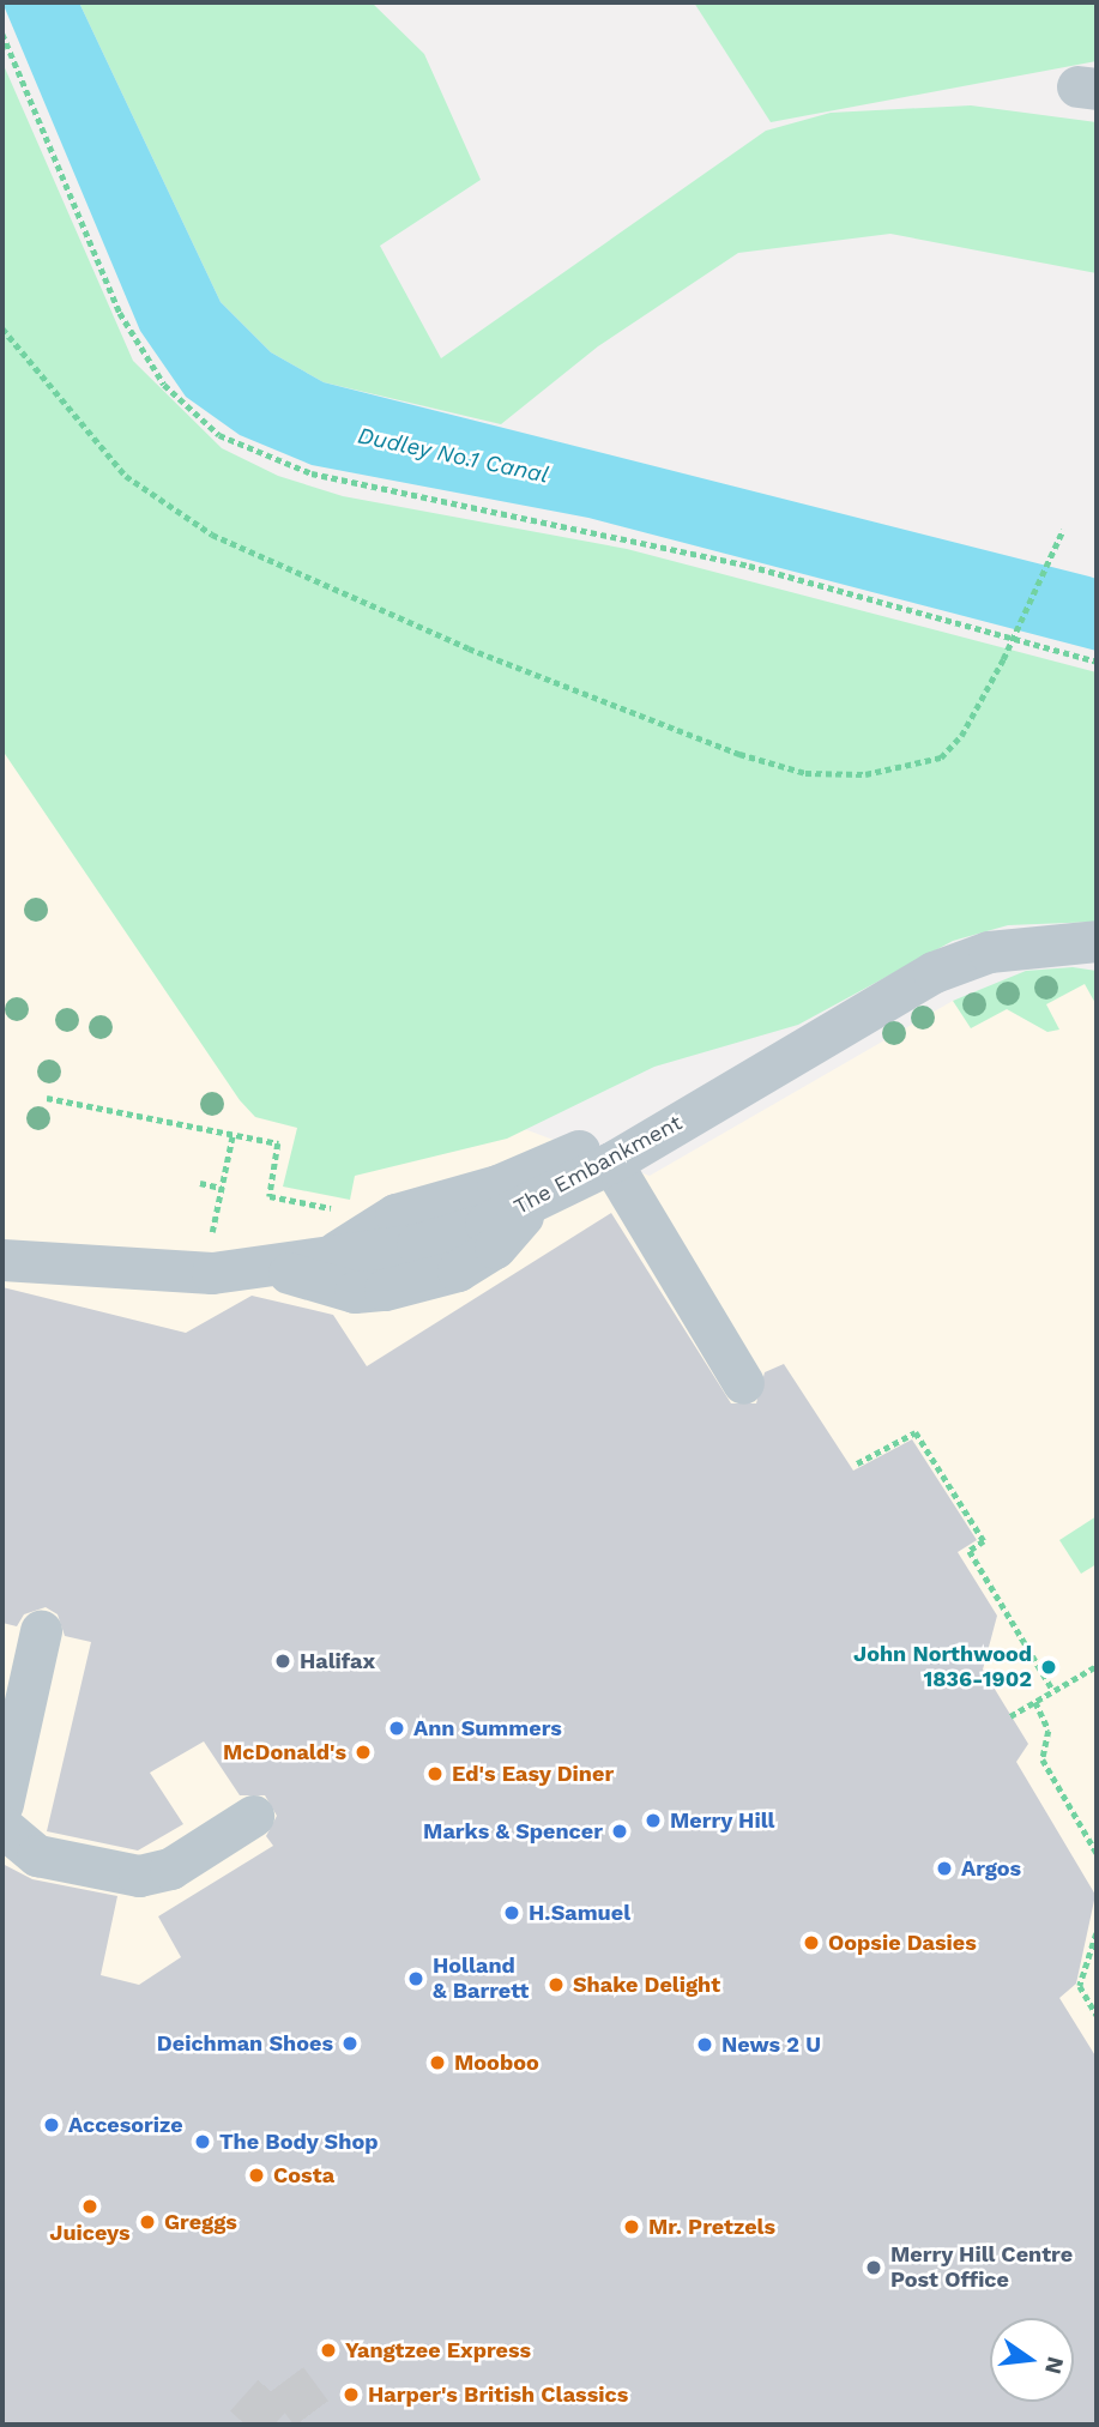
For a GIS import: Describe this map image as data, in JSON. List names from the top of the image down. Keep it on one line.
{"streets":{"street":["The Embankment"]},"water":["Dudley No.1 Canal"],"places":["Halifax","John Northwood 1836-1902","Ann Summers","McDonald's","Ed's Easy Diner","Merry Hill","Marks & Spencer","Argos","H.Samuel","Oopsie Dasies","Holland & Barrett","Shake Delight","Deichman Shoes","News 2 U","Mooboo","Accesorize","The Body Shop","Costa","Juiceys","Greggs","Mr. Pretzels","Merry Hill Centre Post Office","Yangtzee Express","Harper's British Classics"],"north":"right"}
